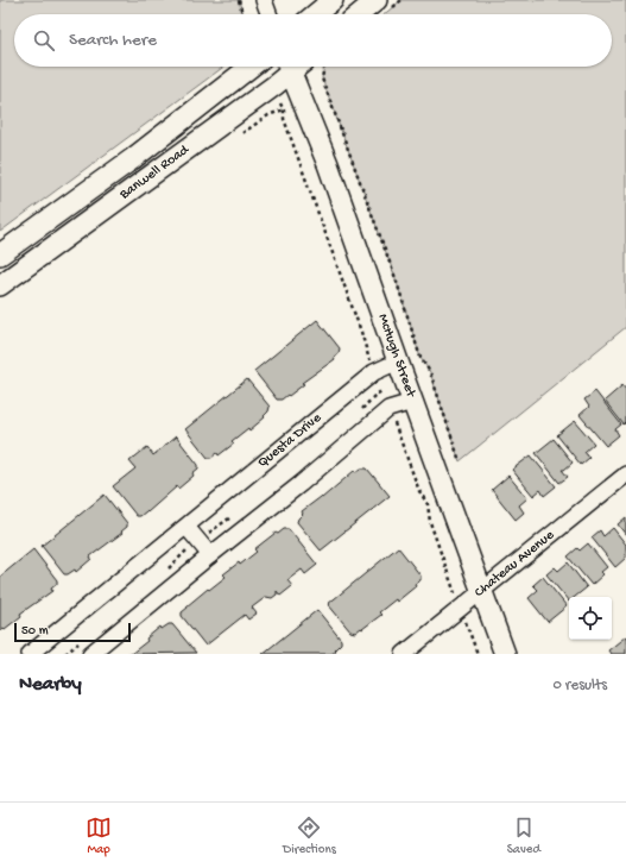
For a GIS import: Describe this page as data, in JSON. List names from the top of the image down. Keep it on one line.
{"streets":{"main road":["Banwell Road","McHugh Street"],"street":["Questa Drive","Chateau Avenue"]},"crossings":[["McHugh Street","Questa Drive"],["McHugh Street","Chateau Avenue"]],"scale_bar":"50 m","page":{"search":"Search here","scale":"50 m","heading":["Nearby","0 results"],"nav":["Map","Directions","Saved"]}}
